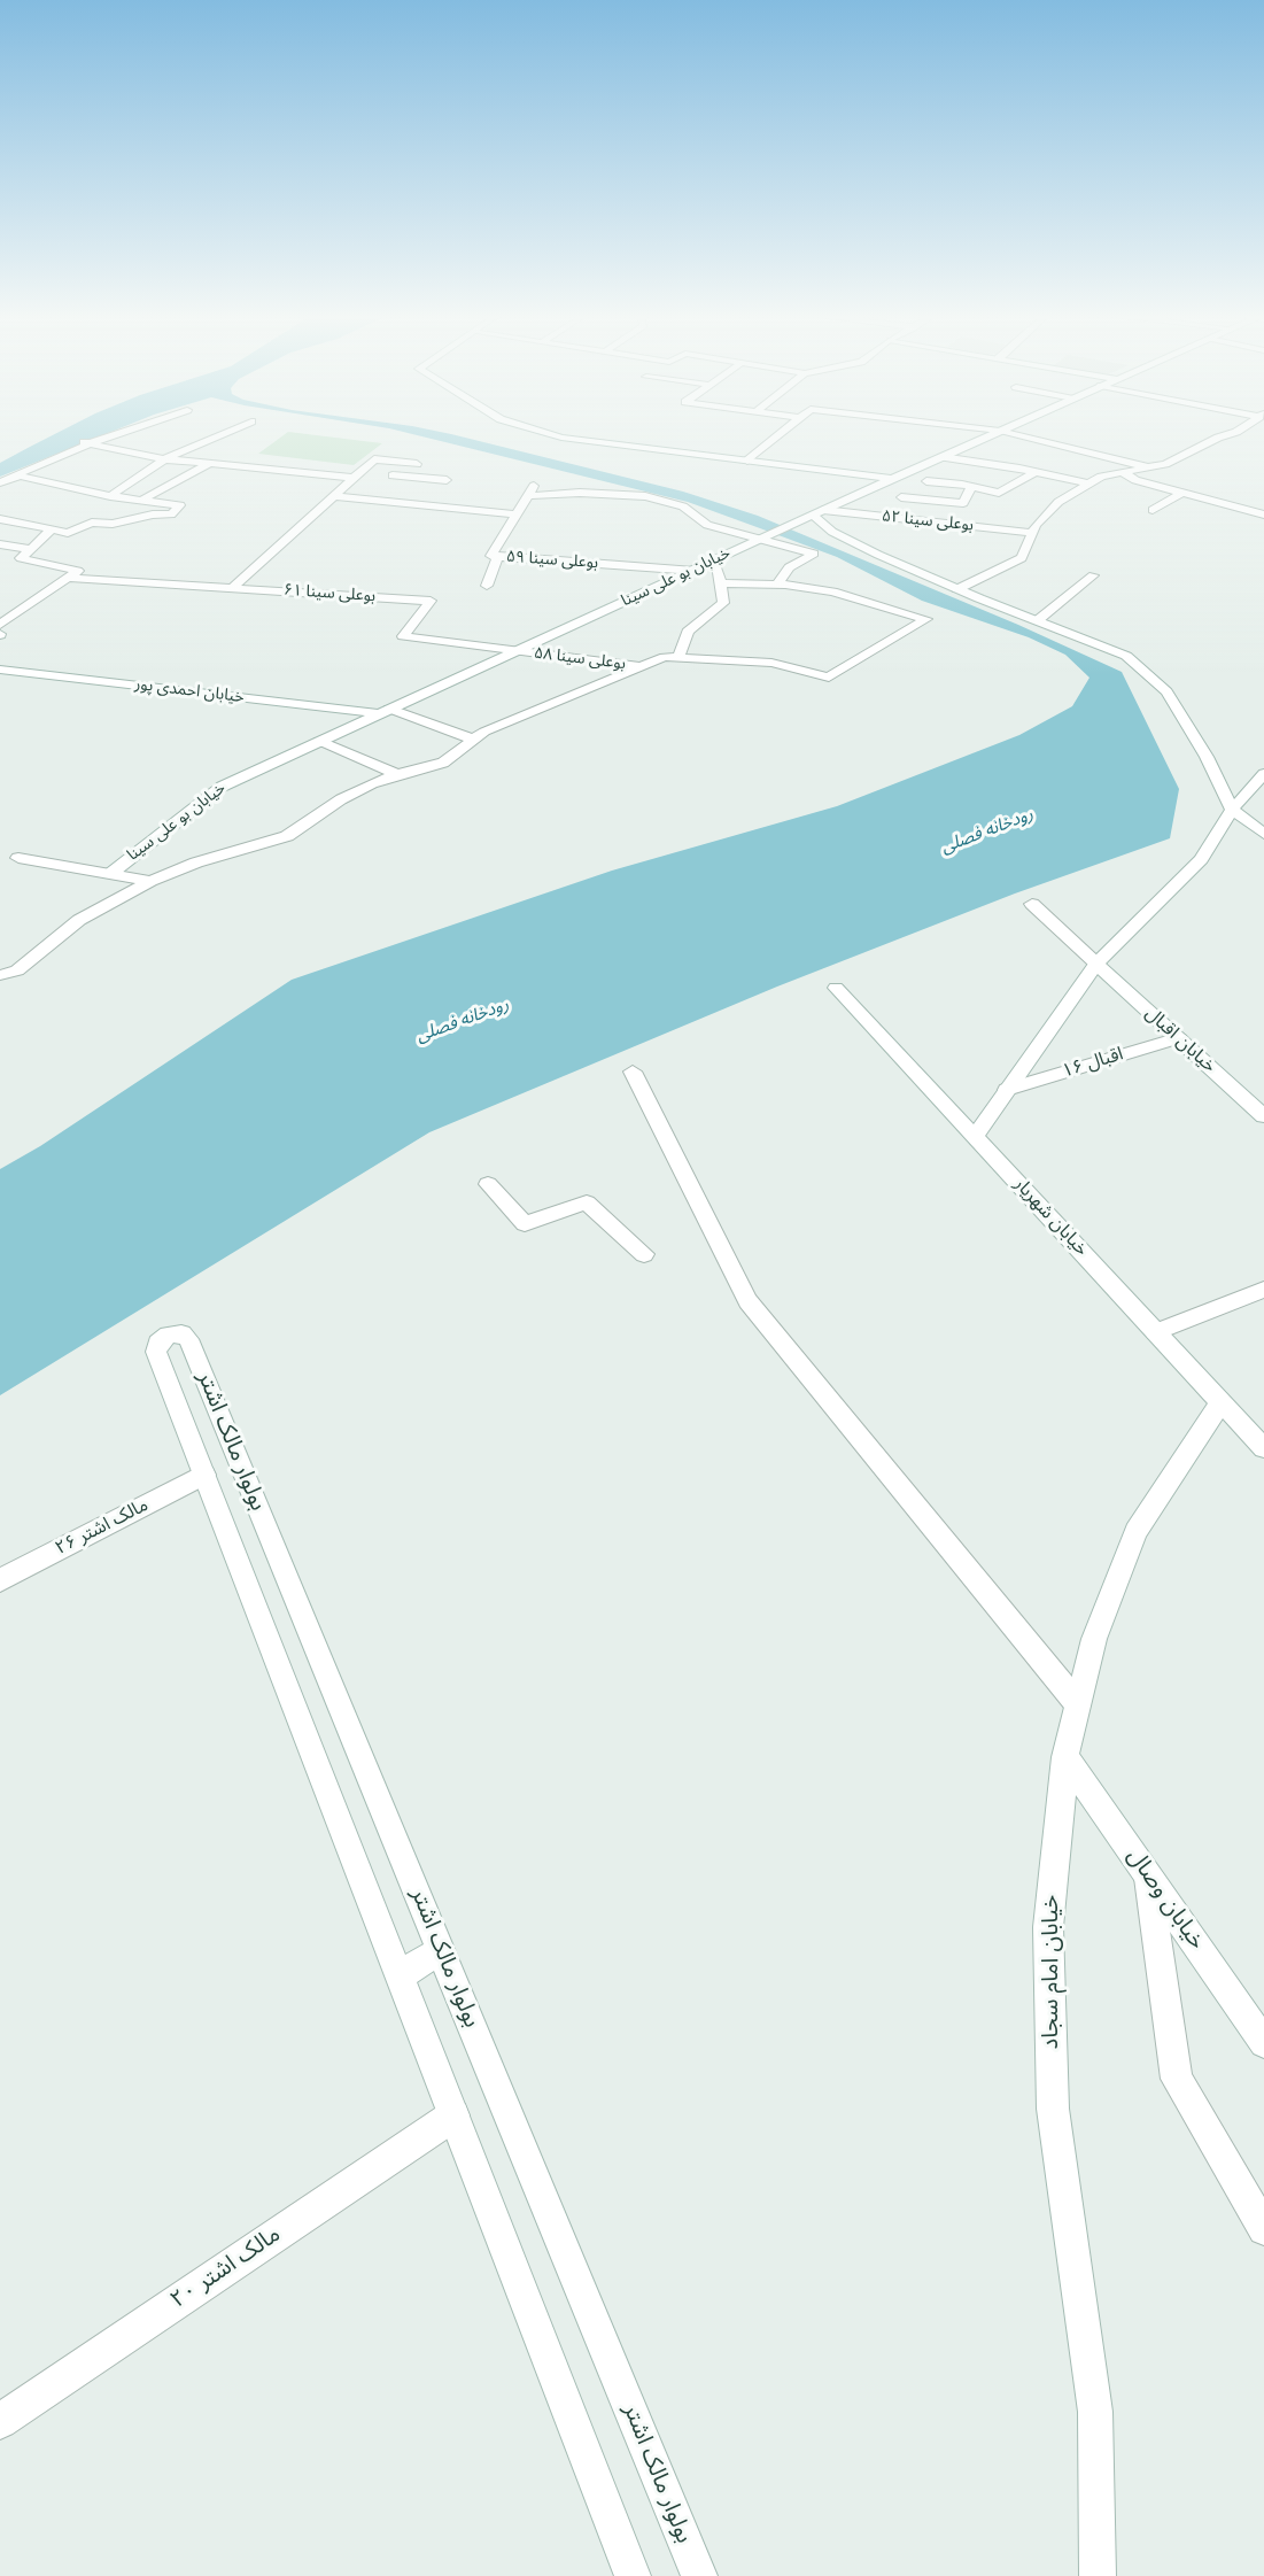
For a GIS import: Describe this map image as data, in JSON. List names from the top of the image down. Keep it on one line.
{"streets":{"street":["بوعلی سینا ۵۲","بوعلی سینا ۵۹","خیابان بو علی سینا","بوعلی سینا ۶۱","بوعلی سینا ۵۸","خیابان احمدی پور","خیابان اقبال","اقبال ۱۶","خیابان شهریار","بولوار مالک اشتر","مالک اشتر ۲۶","خیابان وصال","خیابان امام سجاد","مالک اشتر ۲۰"]},"crossings":[["بوعلی سینا ۵۲","خیابان بو علی سینا"],["بوعلی سینا ۵۹","خیابان بو علی سینا"],["خیابان بو علی سینا","بوعلی سینا ۶۱"],["خیابان بو علی سینا","بوعلی سینا ۵۸"],["خیابان بو علی سینا","خیابان احمدی پور"],["بوعلی سینا ۶۱","بوعلی سینا ۵۸"],["خیابان اقبال","اقبال ۱۶"],["خیابان شهریار","خیابان امام سجاد"],["بولوار مالک اشتر","مالک اشتر ۲۶"],["بولوار مالک اشتر","مالک اشتر ۲۰"],["خیابان وصال","خیابان امام سجاد"]],"water":["رودخانه فصلی"]}
